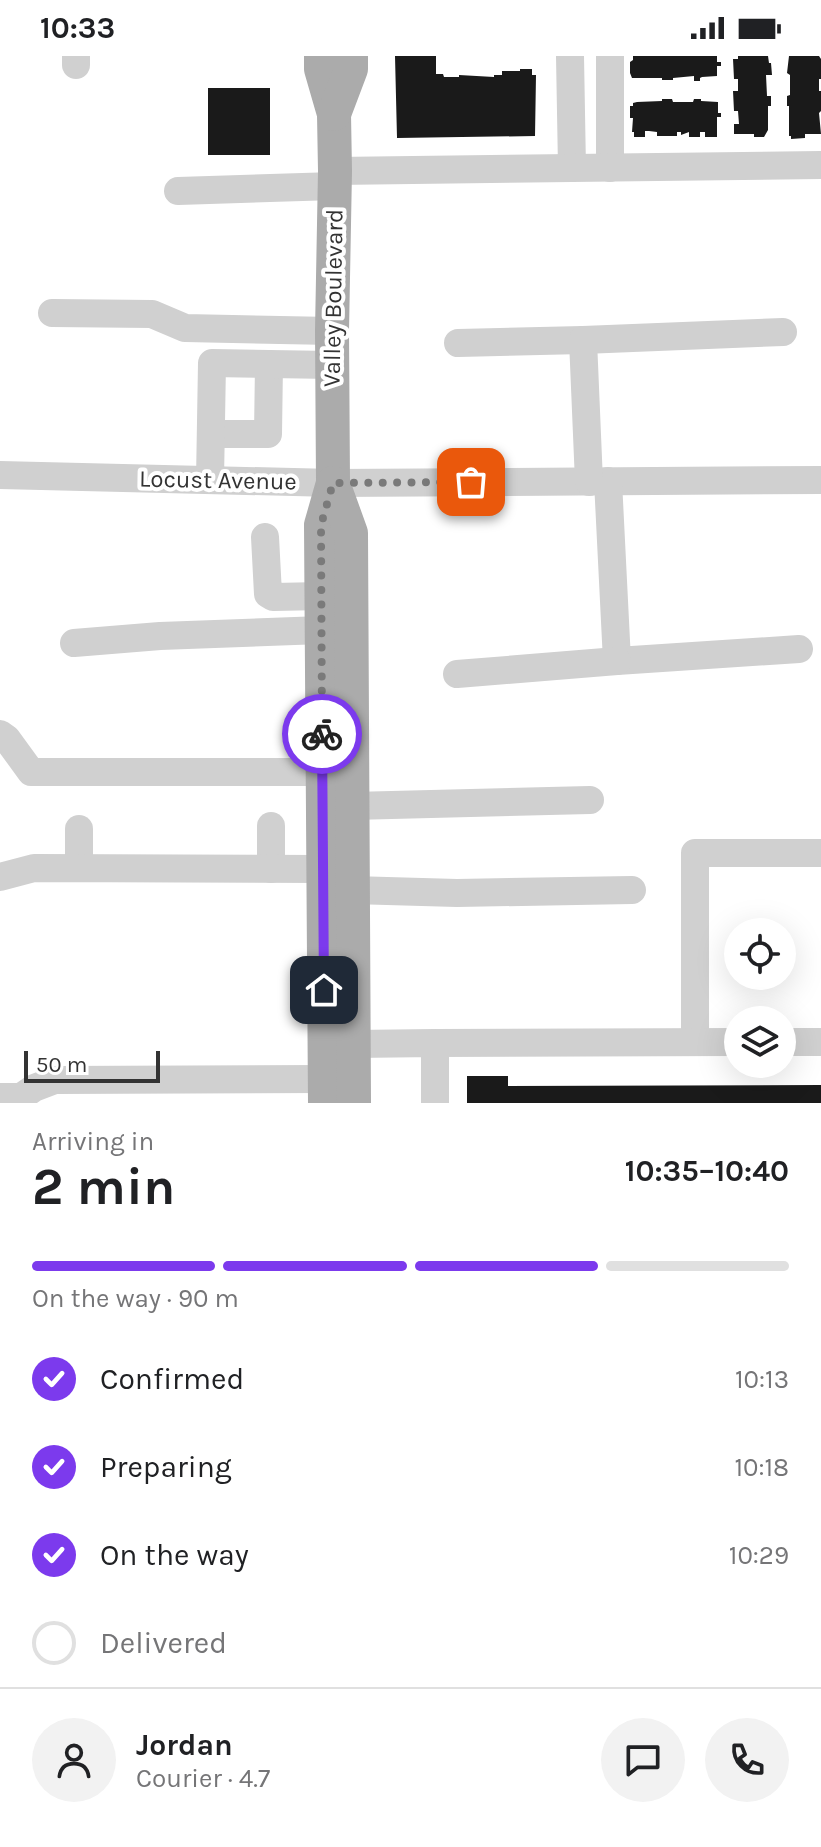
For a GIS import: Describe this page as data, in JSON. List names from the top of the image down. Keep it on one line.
{"streets":{"main road":["Valley Boulevard"],"street":["Locust Avenue"]},"crossings":[["Valley Boulevard","Locust Avenue"]],"scale_bar":"50 m","page":{"status":"10:33","scale":"50 m","heading":["2 min","Arriving in","10:35–10:40"],"panel":["Jordan","Courier · 4.7"],"bar":"On the way · 90 m","list":[["Confirmed","10:13"],["Preparing","10:18"],["On the way","10:29"],"Delivered"]}}
